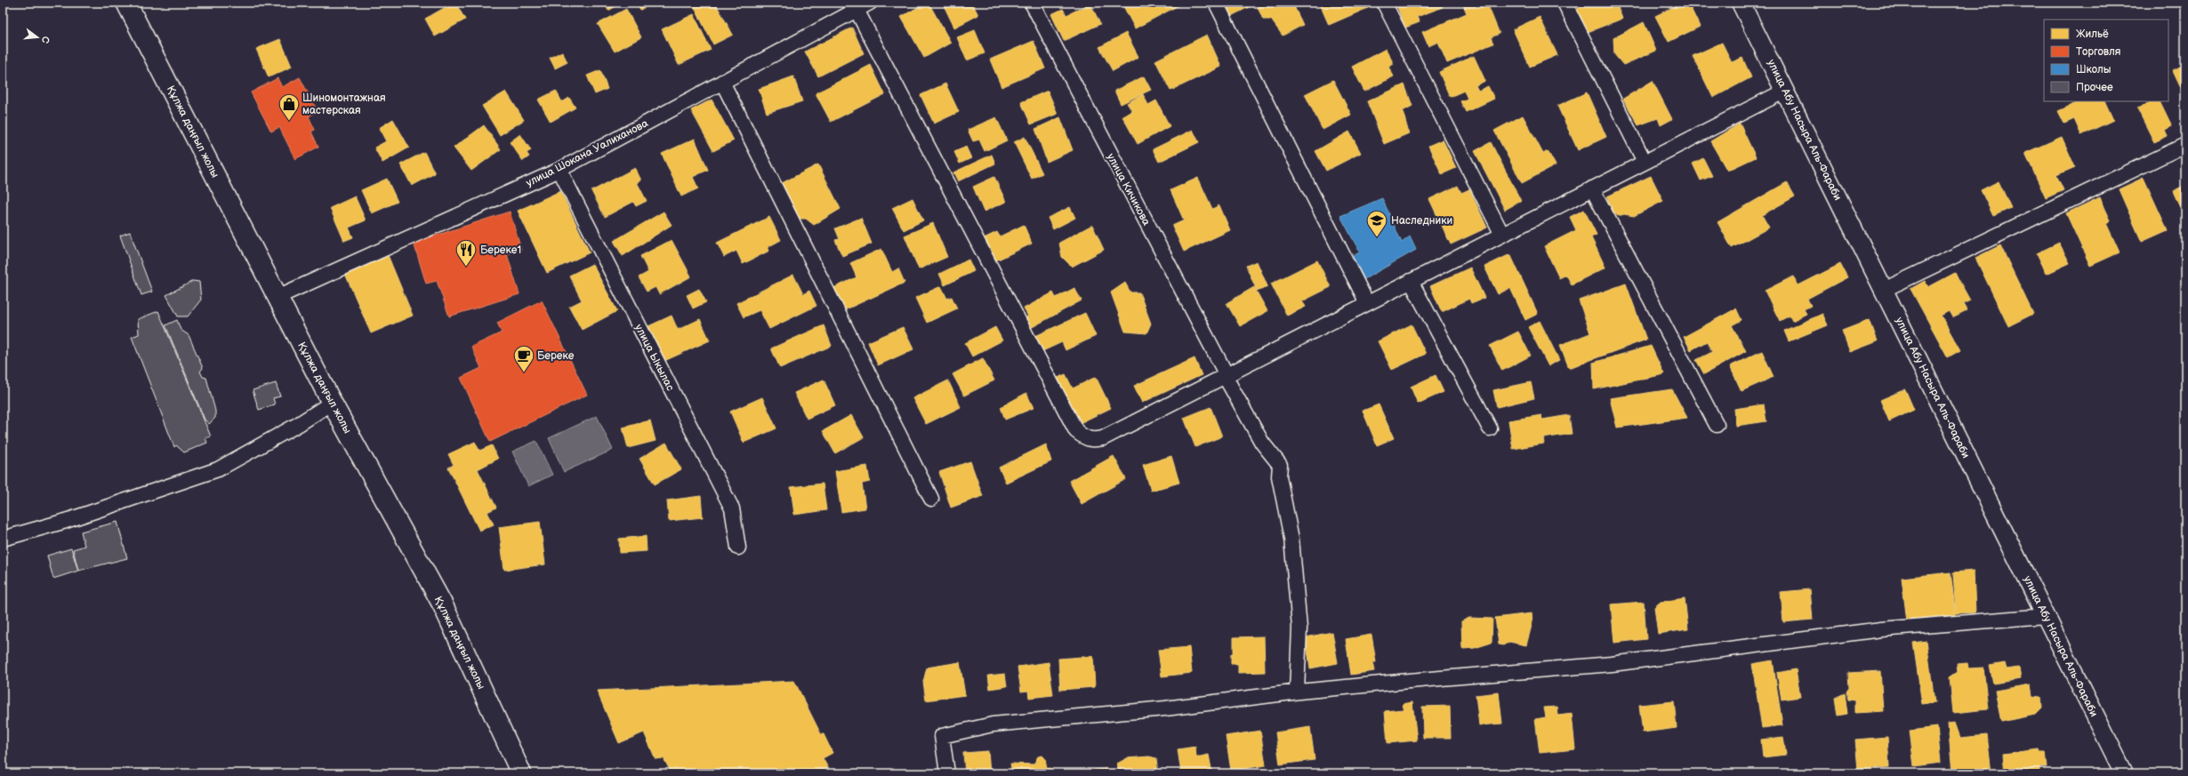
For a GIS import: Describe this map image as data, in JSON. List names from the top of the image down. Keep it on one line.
{"streets":{"main road":["Құлжа даңғыл жолы"],"street":["улица Абу Насыра Аль-Фараби","улица Шокана Уалиханова","улица Кичикова","улица Ыкылас"]},"crossings":[["Құлжа даңғыл жолы","улица Шокана Уалиханова"],["улица Шокана Уалиханова","улица Ыкылас"]],"places":{"shop":["Шиномонтажная мастерская"],"school or university":["Наследники"],"restaurant":["Береке1"],"cafe":["Береке"]},"legend":["Жильё","Торговля","Школы","Прочее"],"north":"right"}
